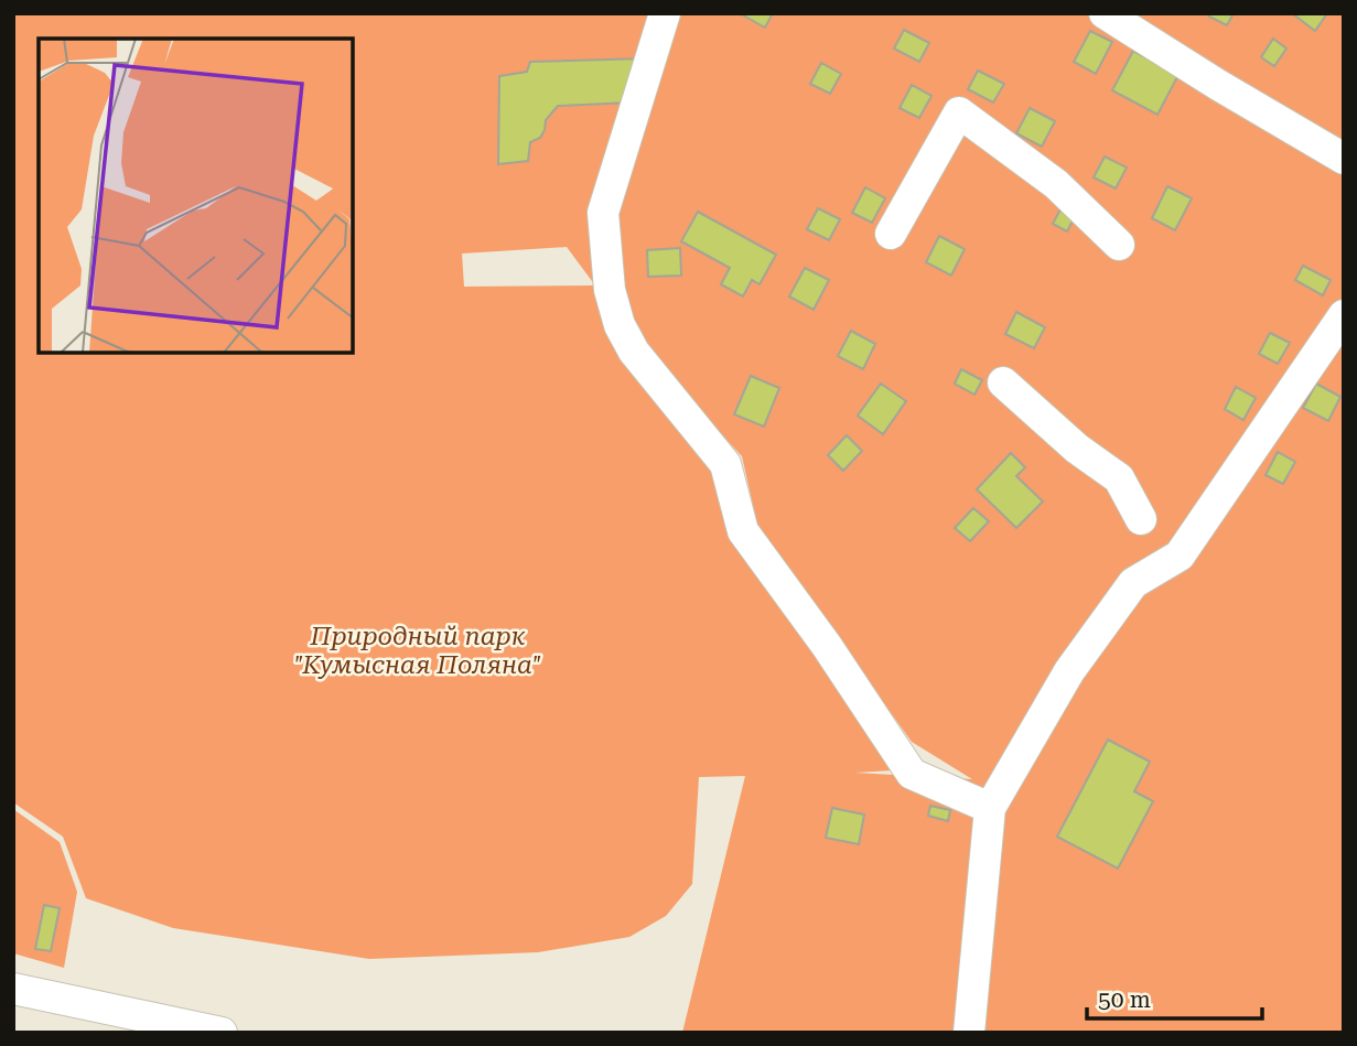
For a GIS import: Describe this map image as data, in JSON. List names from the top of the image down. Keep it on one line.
{"parks":["Природный парк \"Кумысная Поляна\""],"scale_bar":"50 m"}
